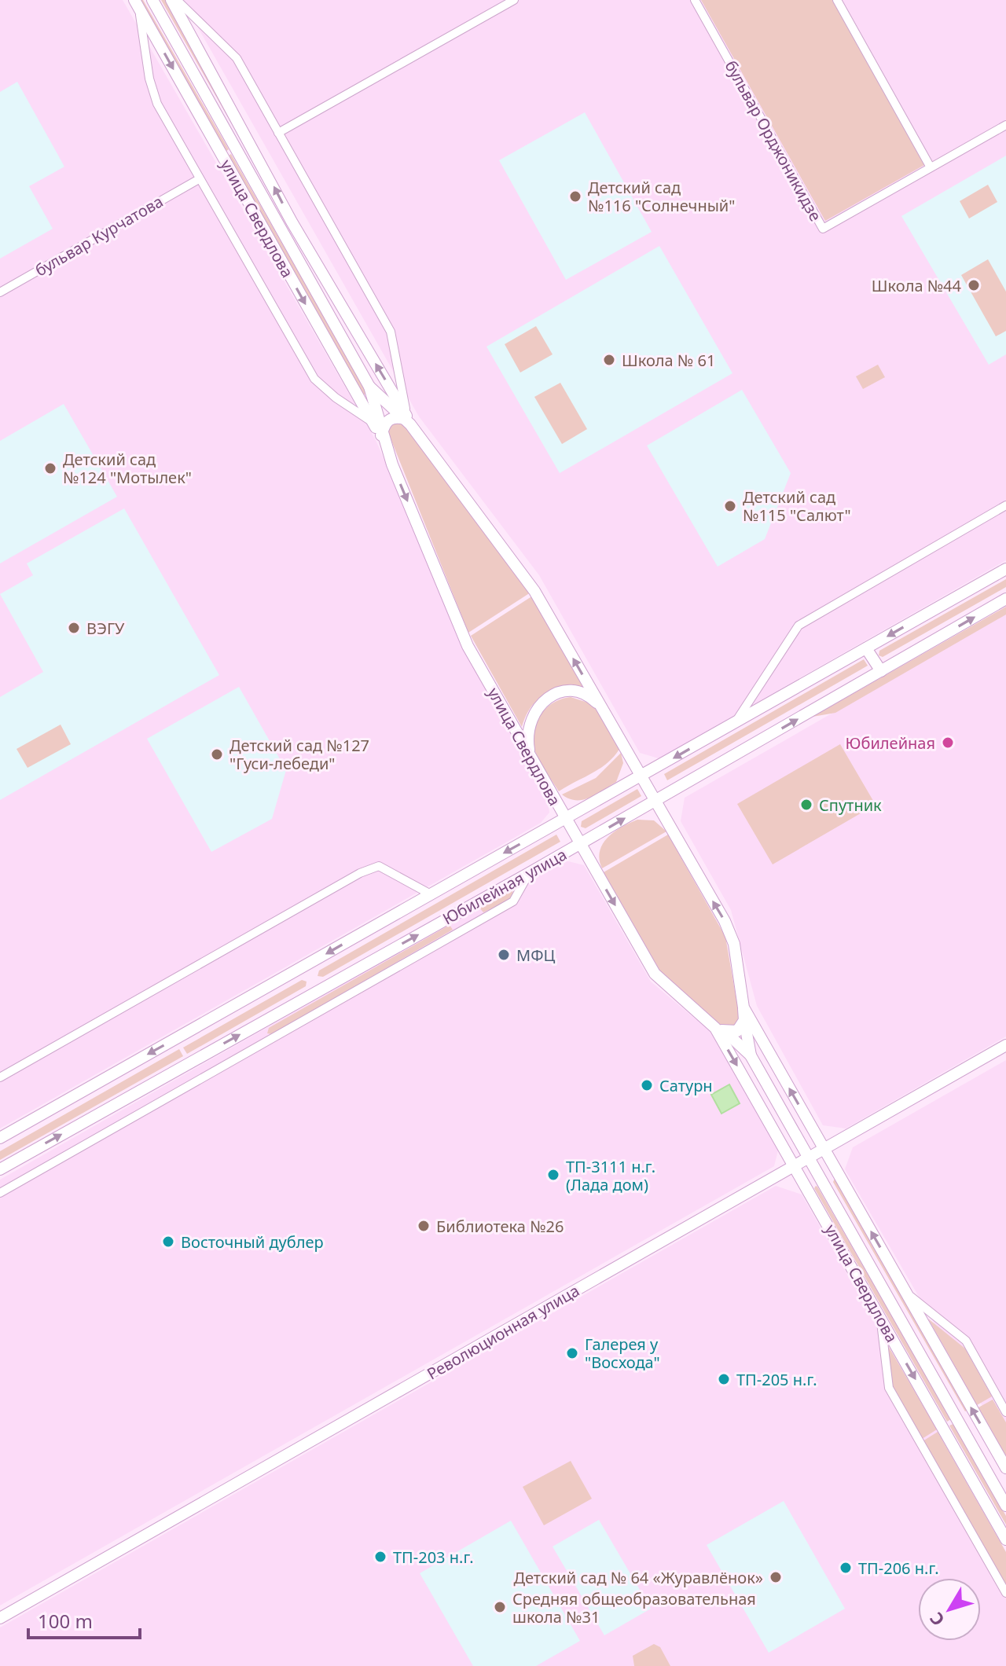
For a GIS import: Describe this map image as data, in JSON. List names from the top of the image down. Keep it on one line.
{"streets":{"main road":["улица Свердлова","Юбилейная улица","Революционная улица"],"street":["бульвар Орджоникидзе","бульвар Курчатова"]},"crossings":[["улица Свердлова","Юбилейная улица"],["улица Свердлова","Революционная улица"]],"places":["Детский сад №116 \"Солнечный\"","Школа №44","Школа № 61","Детский сад №124 \"Мотылек\"","Детский сад №115 \"Салют\"","ВЭГУ","Юбилейная","Детский сад №127 \"Гуси-лебеди\"","Спутник","МФЦ","Сатурн","ТП-3111 н.г. (Лада дом)","Библиотека №26","Восточный дублер","Галерея у \"Восхода\"","ТП-205 н.г.","ТП-203 н.г.","ТП-206 н.г.","Детский сад № 64 «Журавлёнок»","Средняя общеобразовательная школа №31"],"scale_bar":"100 m","north":"bottom left"}
